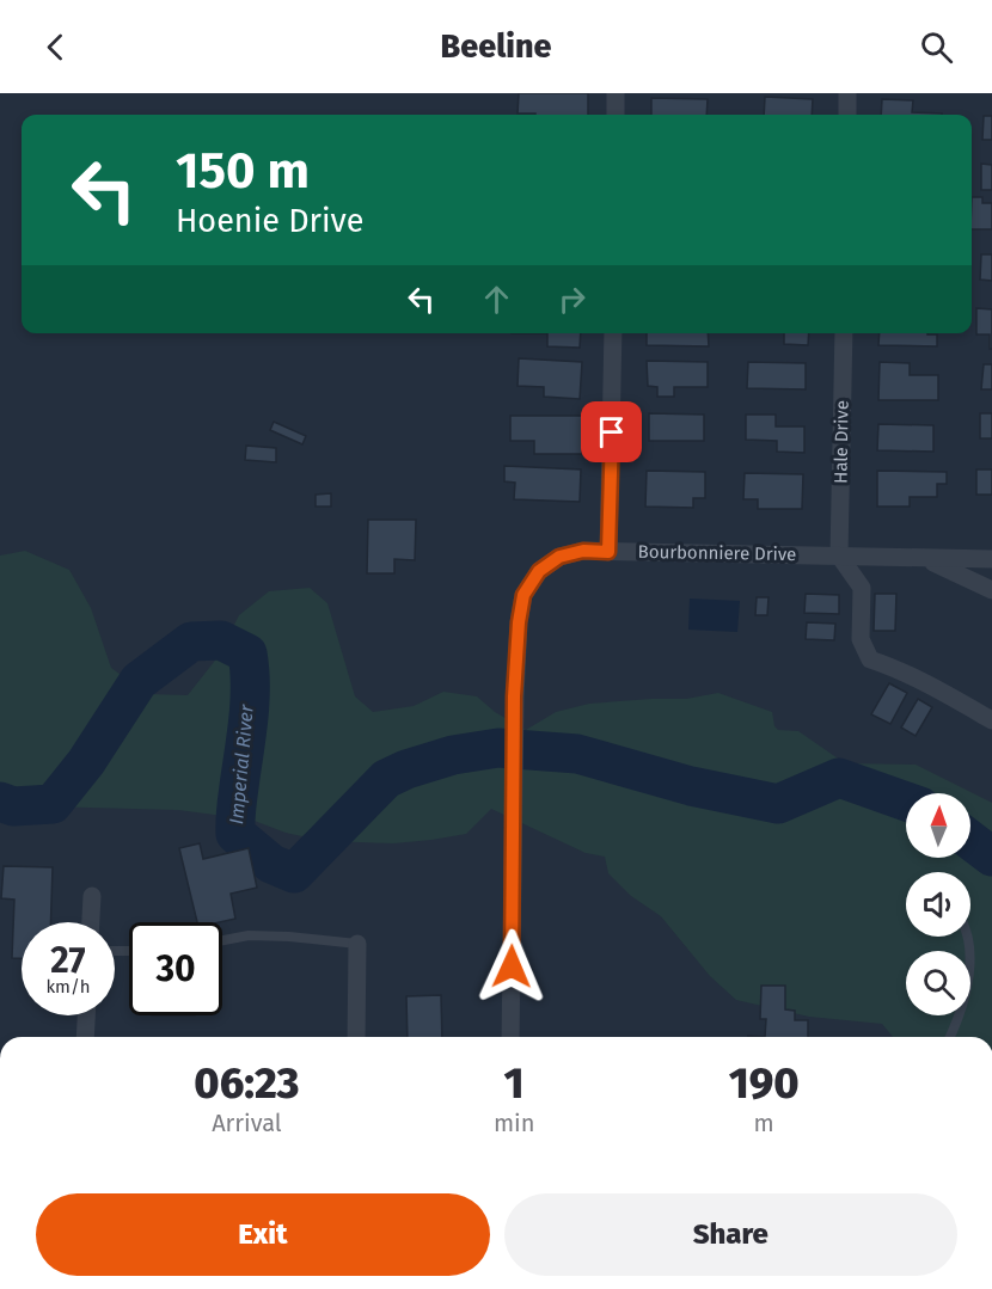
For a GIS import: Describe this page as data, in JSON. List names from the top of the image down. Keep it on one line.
{"streets":{"street":["Hale Drive","Bourbonniere Drive"]},"crossings":[["Hale Drive","Bourbonniere Drive"]],"water":["Imperial River"],"north":"top","page":{"header":"Beeline","turn":["150 m","Hoenie Drive"],"speed":"27 km/h","limit":"30","eta":["06:23","Arrival","1","min","190","m"],"buttons":["Exit","Share"]}}
